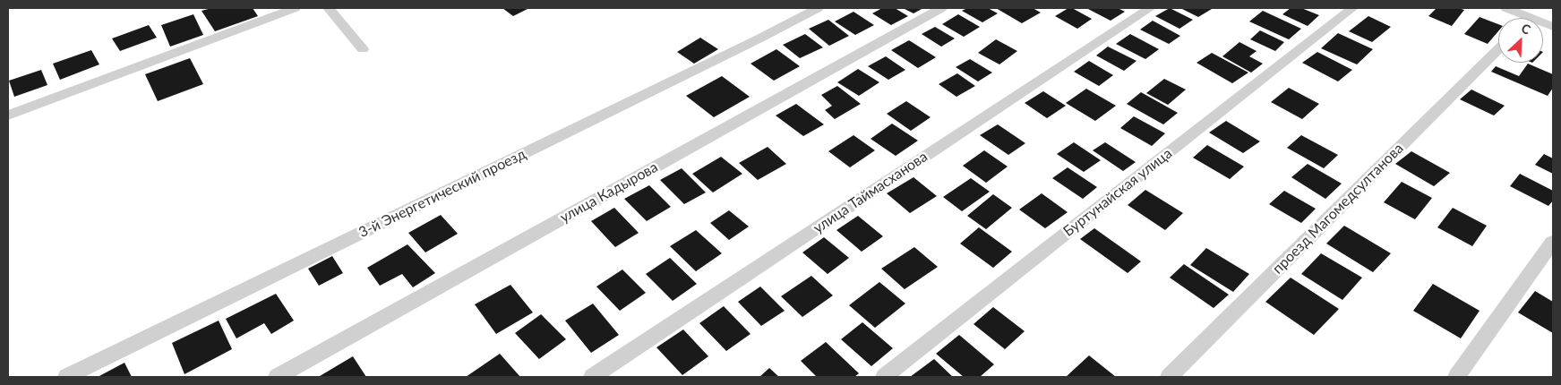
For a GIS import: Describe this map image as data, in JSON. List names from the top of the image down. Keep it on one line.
{"streets":{"street":["улица Кадырова","улица Таймасханова","Буртунайская улица","3-й Энергетический проезд","проезд Магомедсултанова"]},"north":"top right"}
